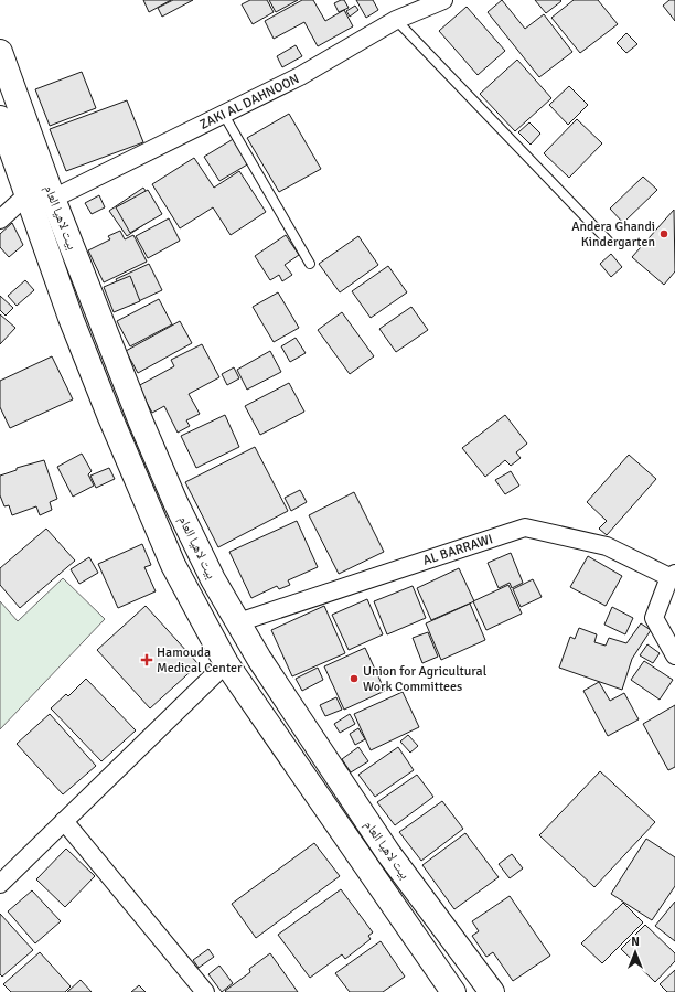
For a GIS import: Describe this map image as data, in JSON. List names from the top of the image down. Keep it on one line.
{"streets":{"main road":["بيت لاهيا العام"],"street":["ZAKI AL DAHNOON","AL BARRAWI"]},"crossings":[["ZAKI AL DAHNOON","بيت لاهيا العام"],["بيت لاهيا العام","AL BARRAWI"]],"places":{"other":["Andera Ghandi Kindergarten","Union for Agricultural Work Committees"],"health":["Hamouda Medical Center"]},"north":"top"}
